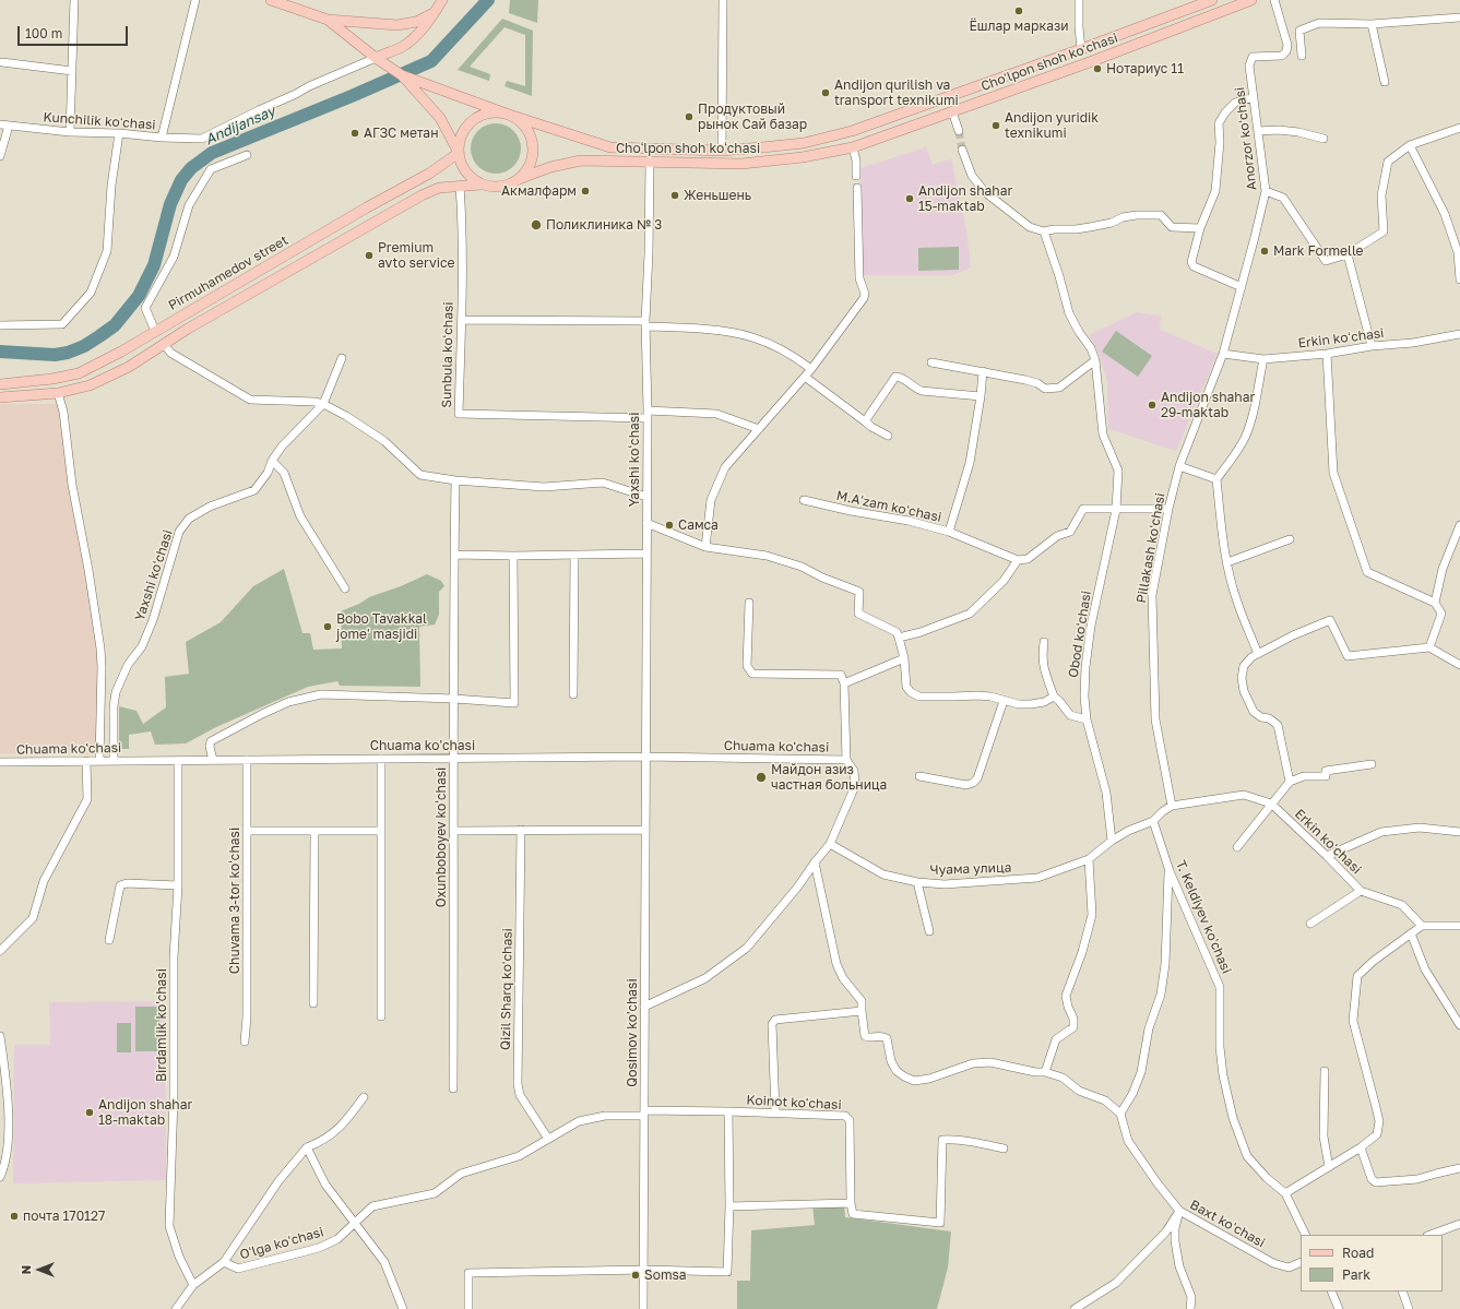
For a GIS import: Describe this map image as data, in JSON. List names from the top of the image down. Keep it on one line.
{"streets":{"main road":["Choʻlpon shoh koʻchasi","Pirmuhamedov street"],"street":["Kunchilik koʻchasi","Anorzor koʻchasi","Erkin koʻchasi","Sunbula koʻchasi","Yaxshi koʻchasi","M.Aʻzam koʻchasi","Pillakash koʻchasi","Obod koʻchasi","Chuama ko'chasi","Oxunboboyev koʻchasi","Чуама улица","Chuvama 3-tor koʻchasi","T. Keldiyev ko'chasi","Qizil Sharq koʻchasi","Birdamlik ko'chasi","Qosimov ko'chasi","Koinot ko'chasi","Baxt koʻchasi","Oʻlga koʻchasi"]},"crossings":[["Choʻlpon shoh koʻchasi","Pirmuhamedov street"],["Choʻlpon shoh koʻchasi","Yaxshi koʻchasi"],["Anorzor koʻchasi","Erkin koʻchasi"],["Anorzor koʻchasi","Pillakash koʻchasi"],["Erkin koʻchasi","Pillakash koʻchasi"],["Erkin koʻchasi","Чуама улица"],["Sunbula koʻchasi","Yaxshi koʻchasi"],["Yaxshi koʻchasi","Chuama ko'chasi"],["Yaxshi koʻchasi","Qosimov ko'chasi"],["Pillakash koʻchasi","Чуама улица"],["Obod koʻchasi","Чуама улица"],["Chuama ko'chasi","Oxunboboyev koʻchasi"],["Chuama ko'chasi","Chuvama 3-tor koʻchasi"],["Chuama ko'chasi","Birdamlik ko'chasi"],["Chuama ko'chasi","Qosimov ko'chasi"],["Чуама улица","T. Keldiyev ko'chasi"],["Qizil Sharq koʻchasi","Oʻlga koʻchasi"],["Birdamlik ko'chasi","Oʻlga koʻchasi"],["Qosimov ko'chasi","Koinot ko'chasi"],["Qosimov ko'chasi","Oʻlga koʻchasi"],["Koinot ko'chasi","Oʻlga koʻchasi"]],"water":["Andijansay"],"places":["Ёшлар маркази","Нотариус 11","Andijon qurilish va transport texnikumi","Продуктовый рынок Сай базар","Andijon yuridik texnikumi","АГЗС метан","Акмалфарм","Женьшень","Andijon shahar 15-maktab","Поликлиника № 3","Mark Formelle","Premium avto service","Andijon shahar 29-maktab","Самса","Bobo Tavakkal jome' masjidi","Майдон азиз частная больница","Andijon shahar 18-maktab","почта 170127","Somsa"],"legend":["Road","Park"],"scale_bar":"100 m","north":"left"}
